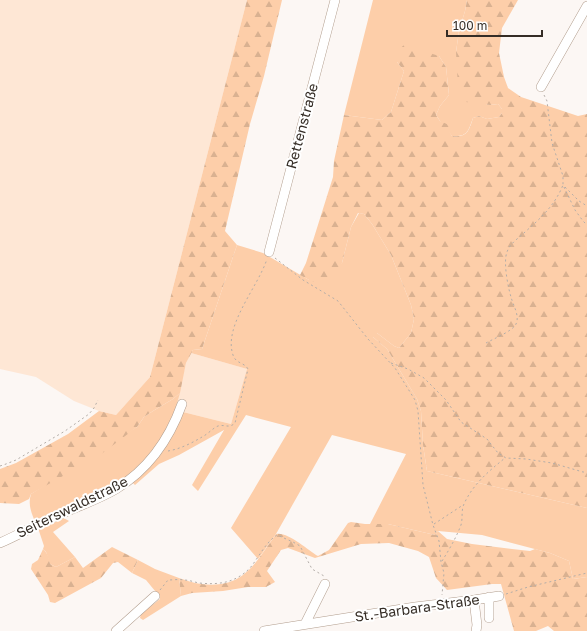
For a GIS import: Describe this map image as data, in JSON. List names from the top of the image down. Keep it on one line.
{"streets":{"street":["Rettenstraße","Seiterswaldstraße","St.-Barbara-Straße"]},"scale_bar":"100 m"}
